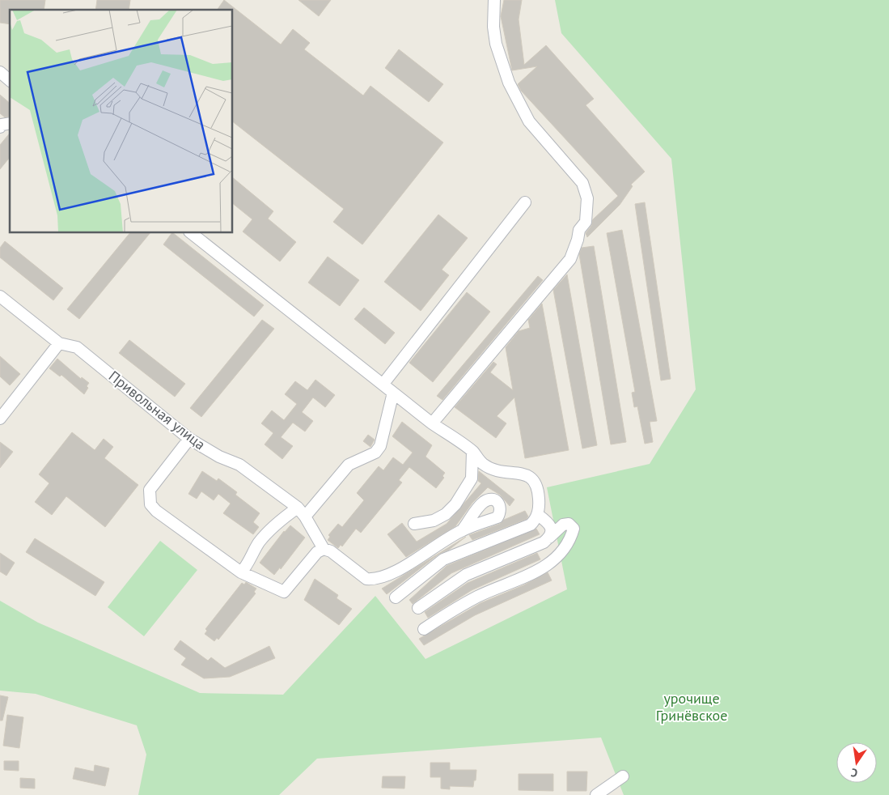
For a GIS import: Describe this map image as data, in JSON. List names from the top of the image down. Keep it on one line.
{"streets":{"street":["Привольная улица"]},"parks":["урочище Гринёвское"],"north":"bottom"}
